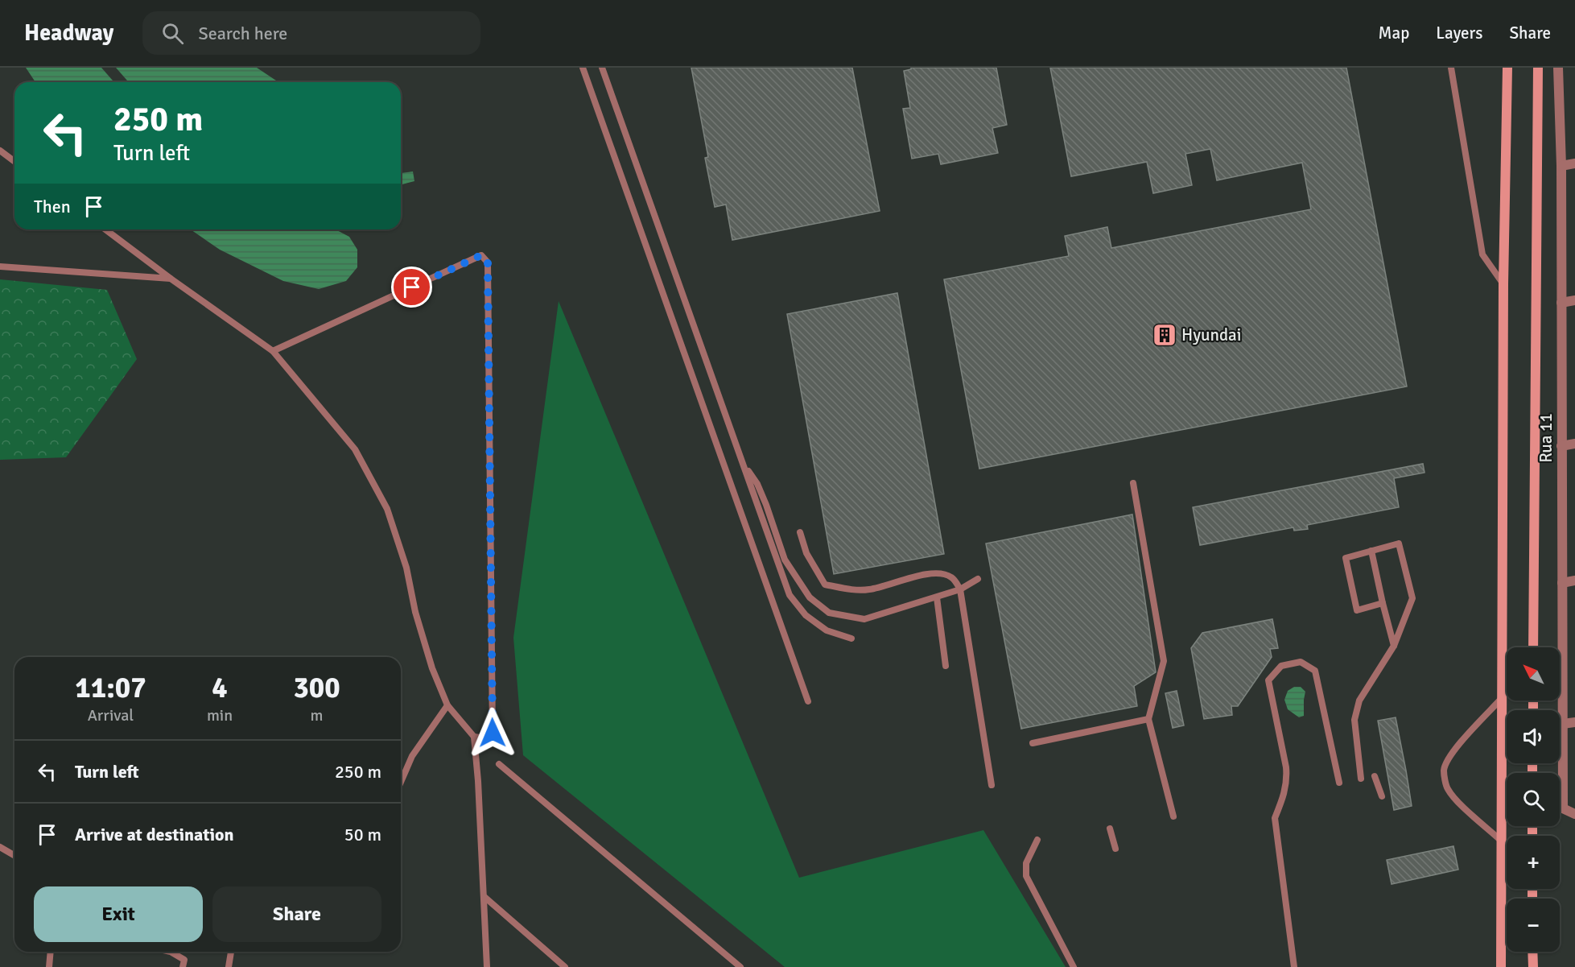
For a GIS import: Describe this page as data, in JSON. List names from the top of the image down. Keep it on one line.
{"streets":{"street":["Rua 11"]},"places":{"building":["Hyundai"]},"north":"top left","page":{"header":"Headway","search":"Search here","nav":["Map","Layers","Share"],"turn":["250 m","Turn left"],"then":"Then","map_buttons":["+","−"],"eta":["11:07","Arrival","4","min","300","m"],"list":[{"name":"Turn left","value":"250 m"},{"name":"Arrive at destination","value":"50 m"}],"buttons":["Exit","Share"]}}
